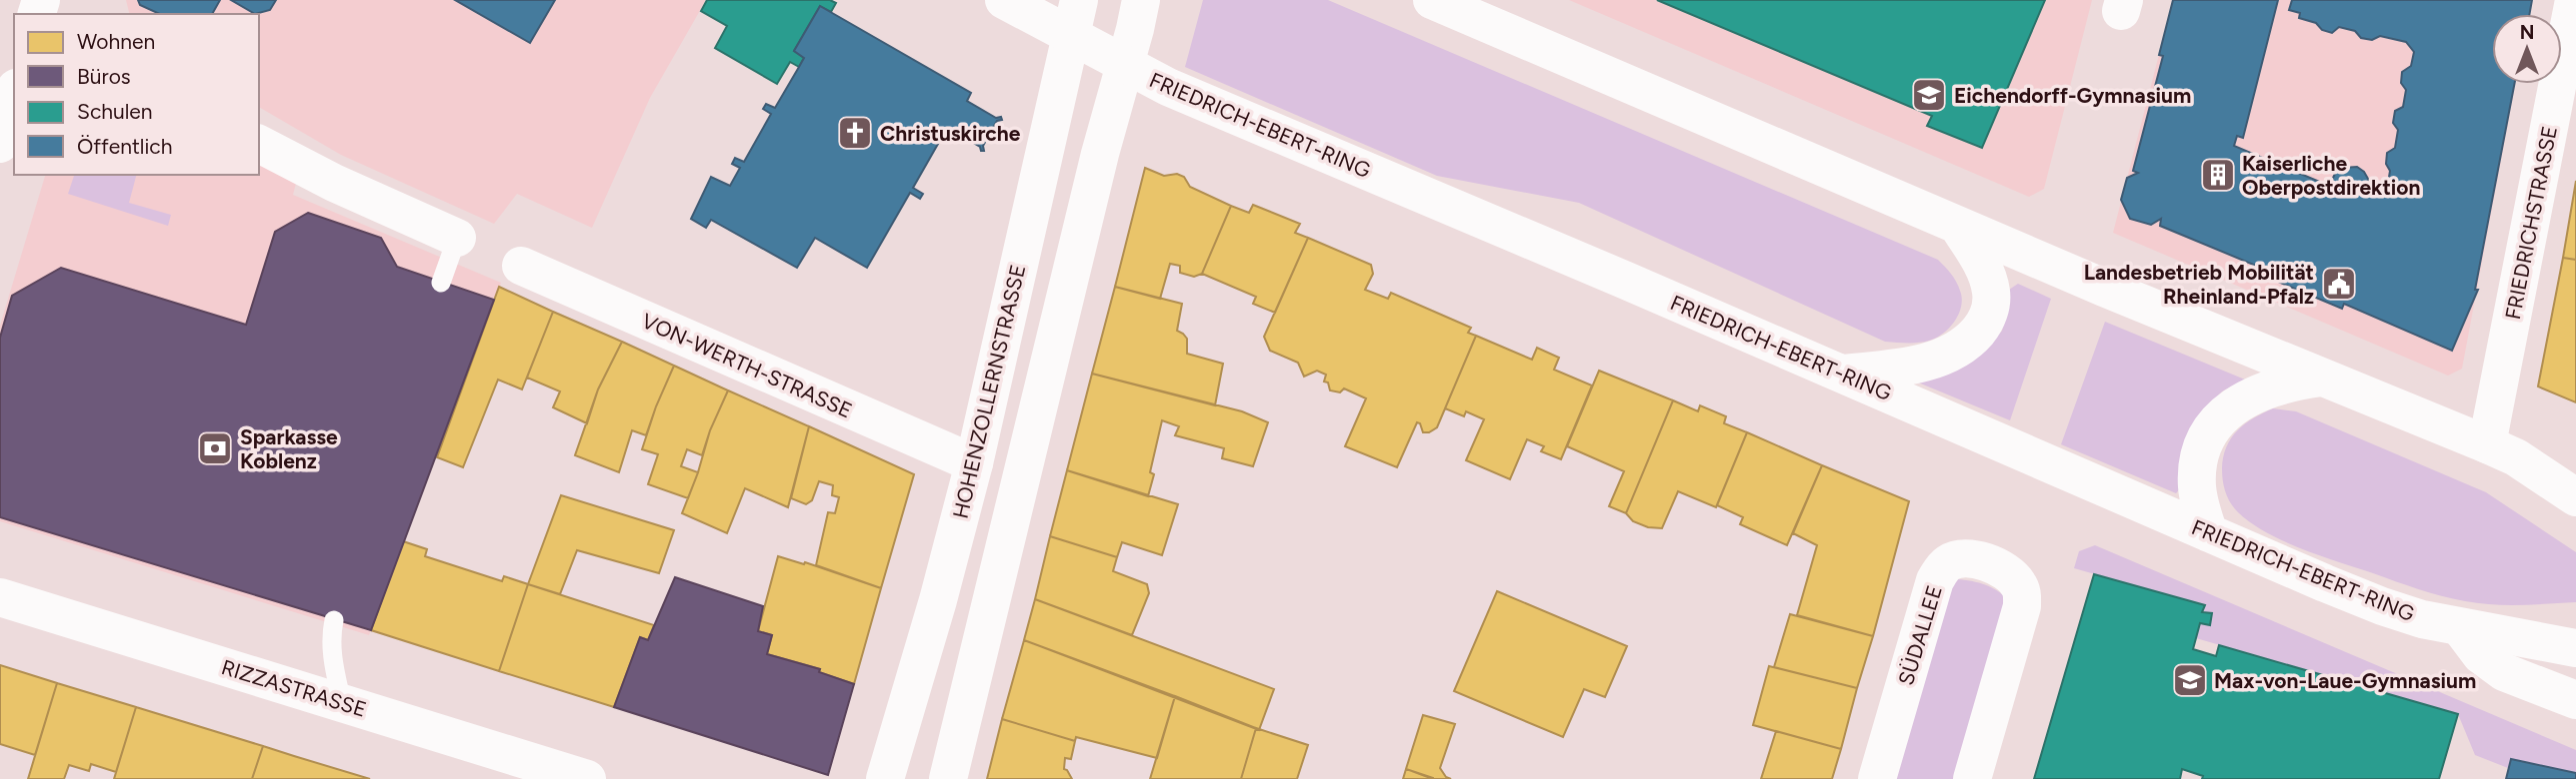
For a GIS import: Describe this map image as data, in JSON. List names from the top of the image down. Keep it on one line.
{"streets":{"street":["FRIEDRICH-EBERT-RING","FRIEDRICHSTRASSE","VON-WERTH-STRASSE","HOHENZOLLERNSTRASSE","SÜDALLEE","RIZZASTRASSE"]},"crossings":[["FRIEDRICH-EBERT-RING","HOHENZOLLERNSTRASSE"],["VON-WERTH-STRASSE","HOHENZOLLERNSTRASSE"]],"places":{"school or university":["Eichendorff-Gymnasium","Max-von-Laue-Gymnasium"],"church":["Christuskirche"],"building":["Kaiserliche Oberpostdirektion"],"public building":["Landesbetrieb Mobilität Rheinland-Pfalz"],"bank":["Sparkasse Koblenz"]},"legend":["Wohnen","Büros","Schulen","Öffentlich"],"north":"top"}
